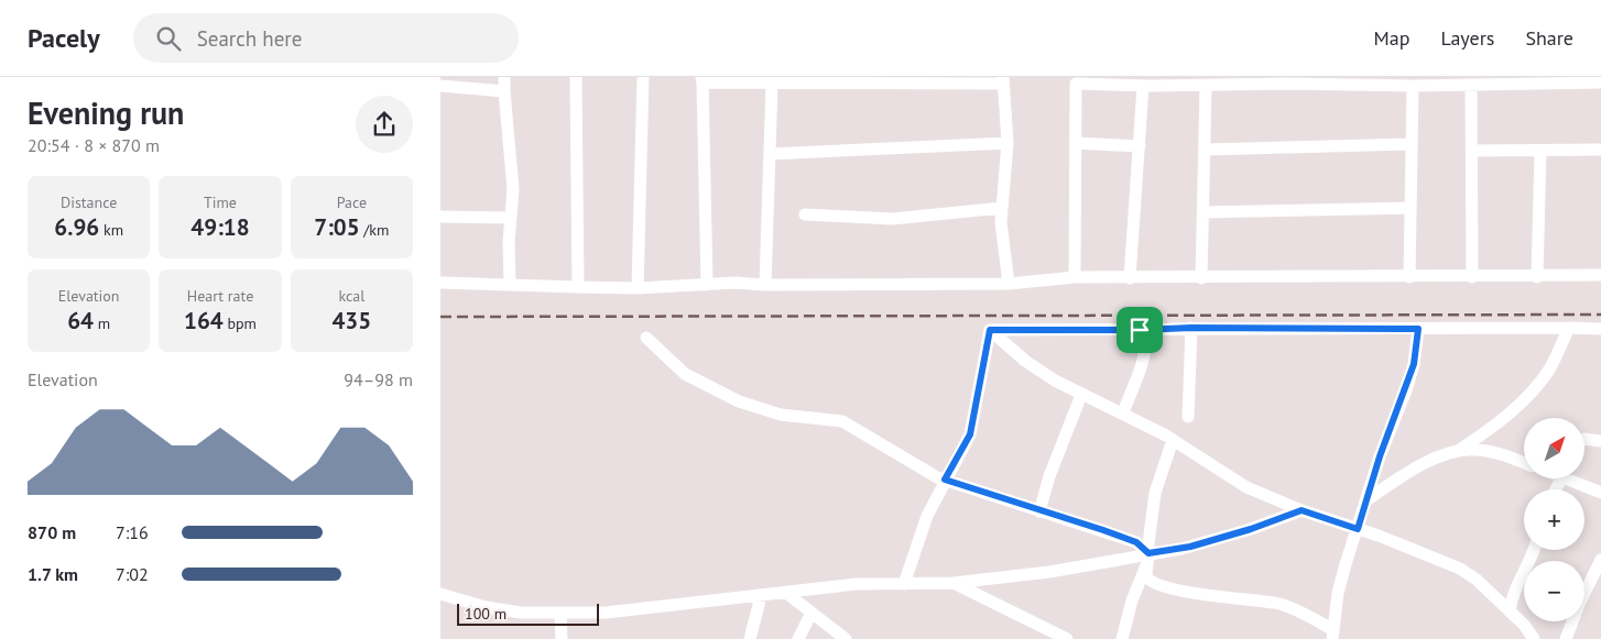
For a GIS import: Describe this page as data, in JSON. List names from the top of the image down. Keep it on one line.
{"scale_bar":"100 m","north":"top right","page":{"header":"Pacely","search":"Search here","nav":["Map","Layers","Share"],"heading":["Evening run","20:54 · 8 × 870 m"],"stats":[["Distance","6.96 km"],["Time","49:18"],["Pace","7:05 /km"],["Elevation","64 m"],["Heart rate","164 bpm"],["kcal","435"]],"chart":["Elevation","94–98 m"],"map_buttons":["+","−"],"list":[{"name":"870 m","note":"7:16"},{"name":"1.7 km","note":"7:02"}],"scale":"100 m"}}
